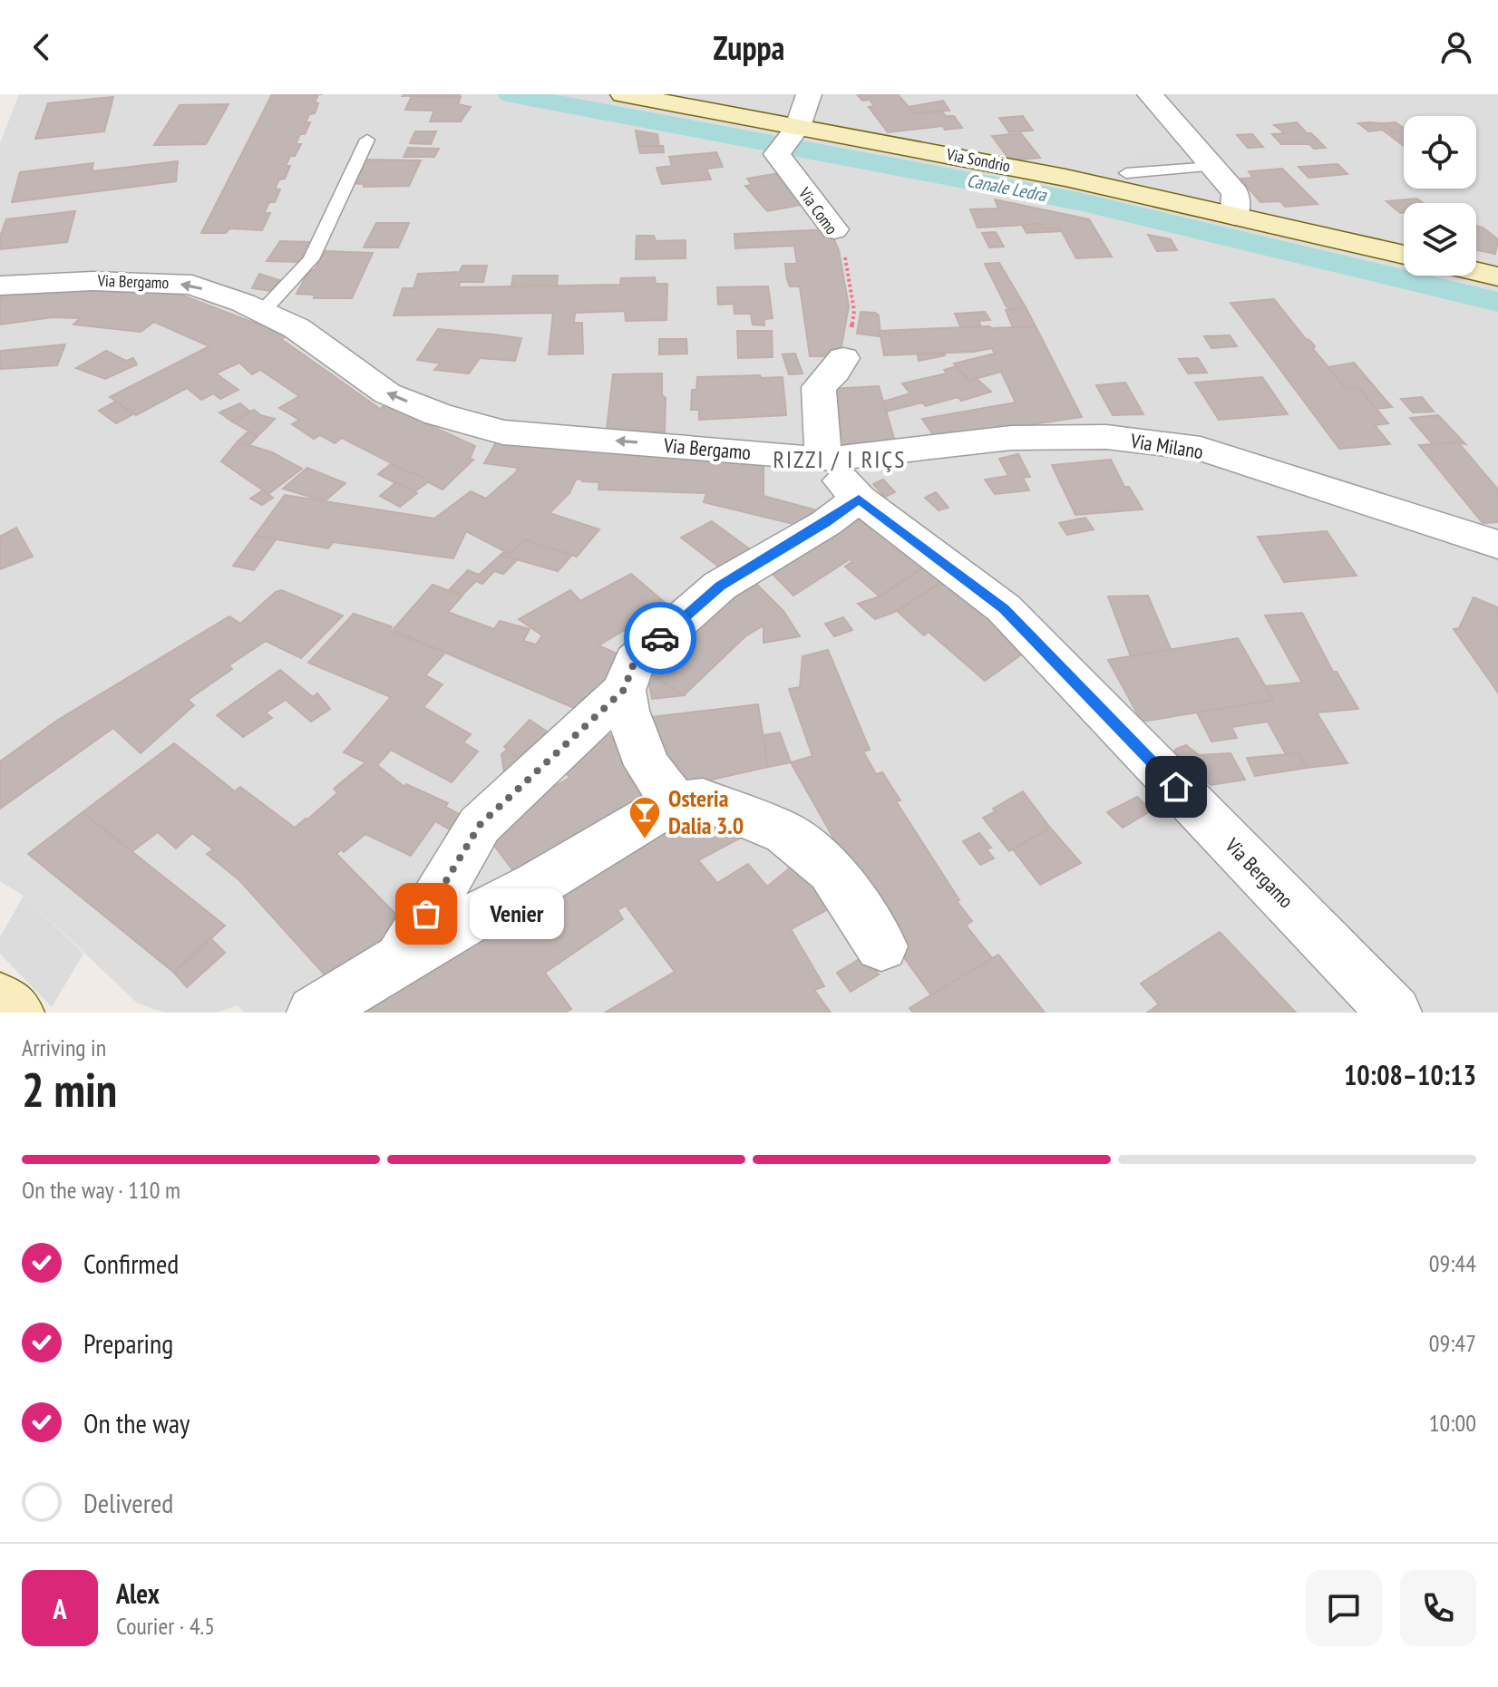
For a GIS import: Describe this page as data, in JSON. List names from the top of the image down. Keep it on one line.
{"streets":{"street":["Via Sondrio","Via Como","Via Bergamo","Via Milano"]},"crossings":[["Via Sondrio","Via Como"],["Via Bergamo","Via Milano"]],"one_way":["Via Bergamo"],"districts":["RIZZI / I RIÇS"],"water":["Canale Ledra"],"places":{"bar":["Osteria Dalia 3.0"],"other":["Venier"]},"page":{"header":"Zuppa","bubble":"Venier","heading":["2 min","Arriving in","10:08–10:13"],"panel":["Alex","Courier · 4.5"],"bar":"On the way · 110 m","list":[["Confirmed","09:44"],["Preparing","09:47"],["On the way","10:00"],"Delivered"],"round":"A"}}
